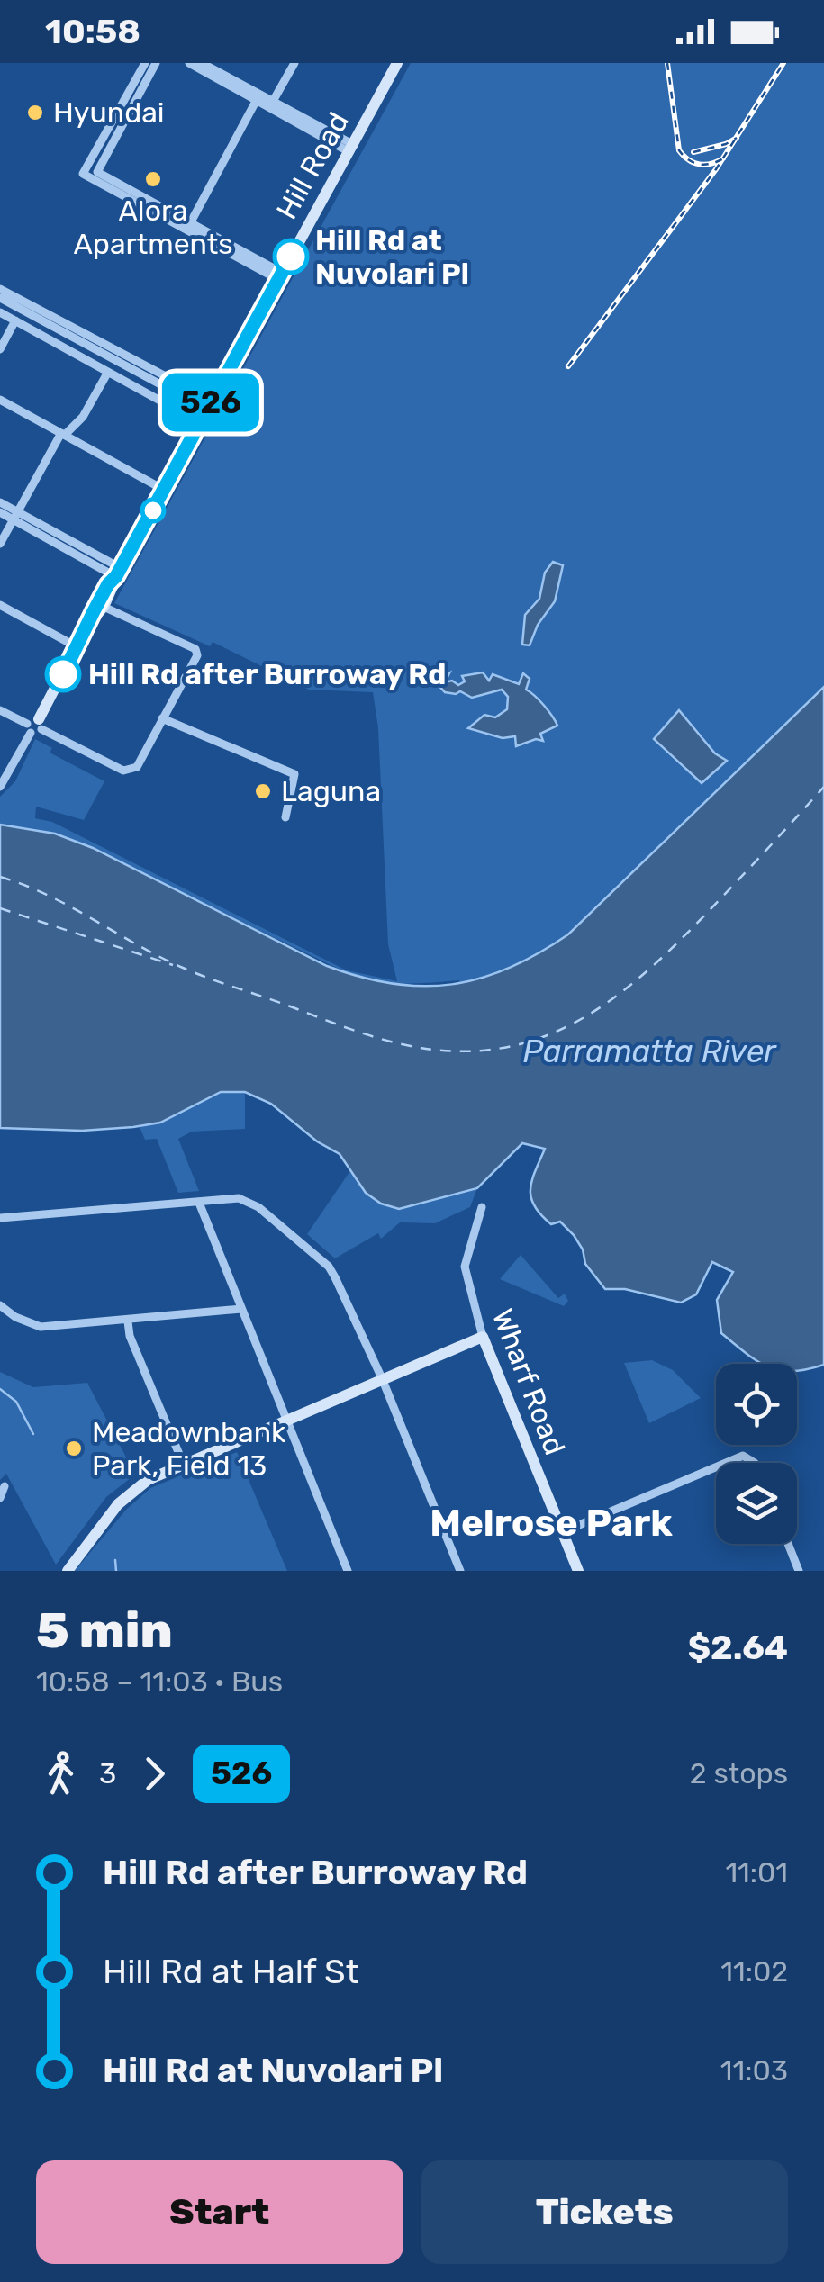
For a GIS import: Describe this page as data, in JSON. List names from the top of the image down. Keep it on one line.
{"streets":{"street":["Hill Road","Wharf Road"]},"districts":["Melrose Park"],"water":["Parramatta River"],"places":["Hyundai","Alora Apartments","Hill Rd at Nuvolari Pl","Hill Rd after Burroway Rd","Laguna","Meadownbank Park, Field 13"],"lines":["bus line 526"],"page":{"status":"10:58","on_map":"526","heading":["5 min","10:58 – 11:03 · Bus","$2.64"],"legs":["3","526","2 stops"],"list":[{"name":"Hill Rd after Burroway Rd","value":"11:01"},{"name":"Hill Rd at Half St","value":"11:02"},{"name":"Hill Rd at Nuvolari Pl","value":"11:03"}],"buttons":["Start","Tickets"]}}
